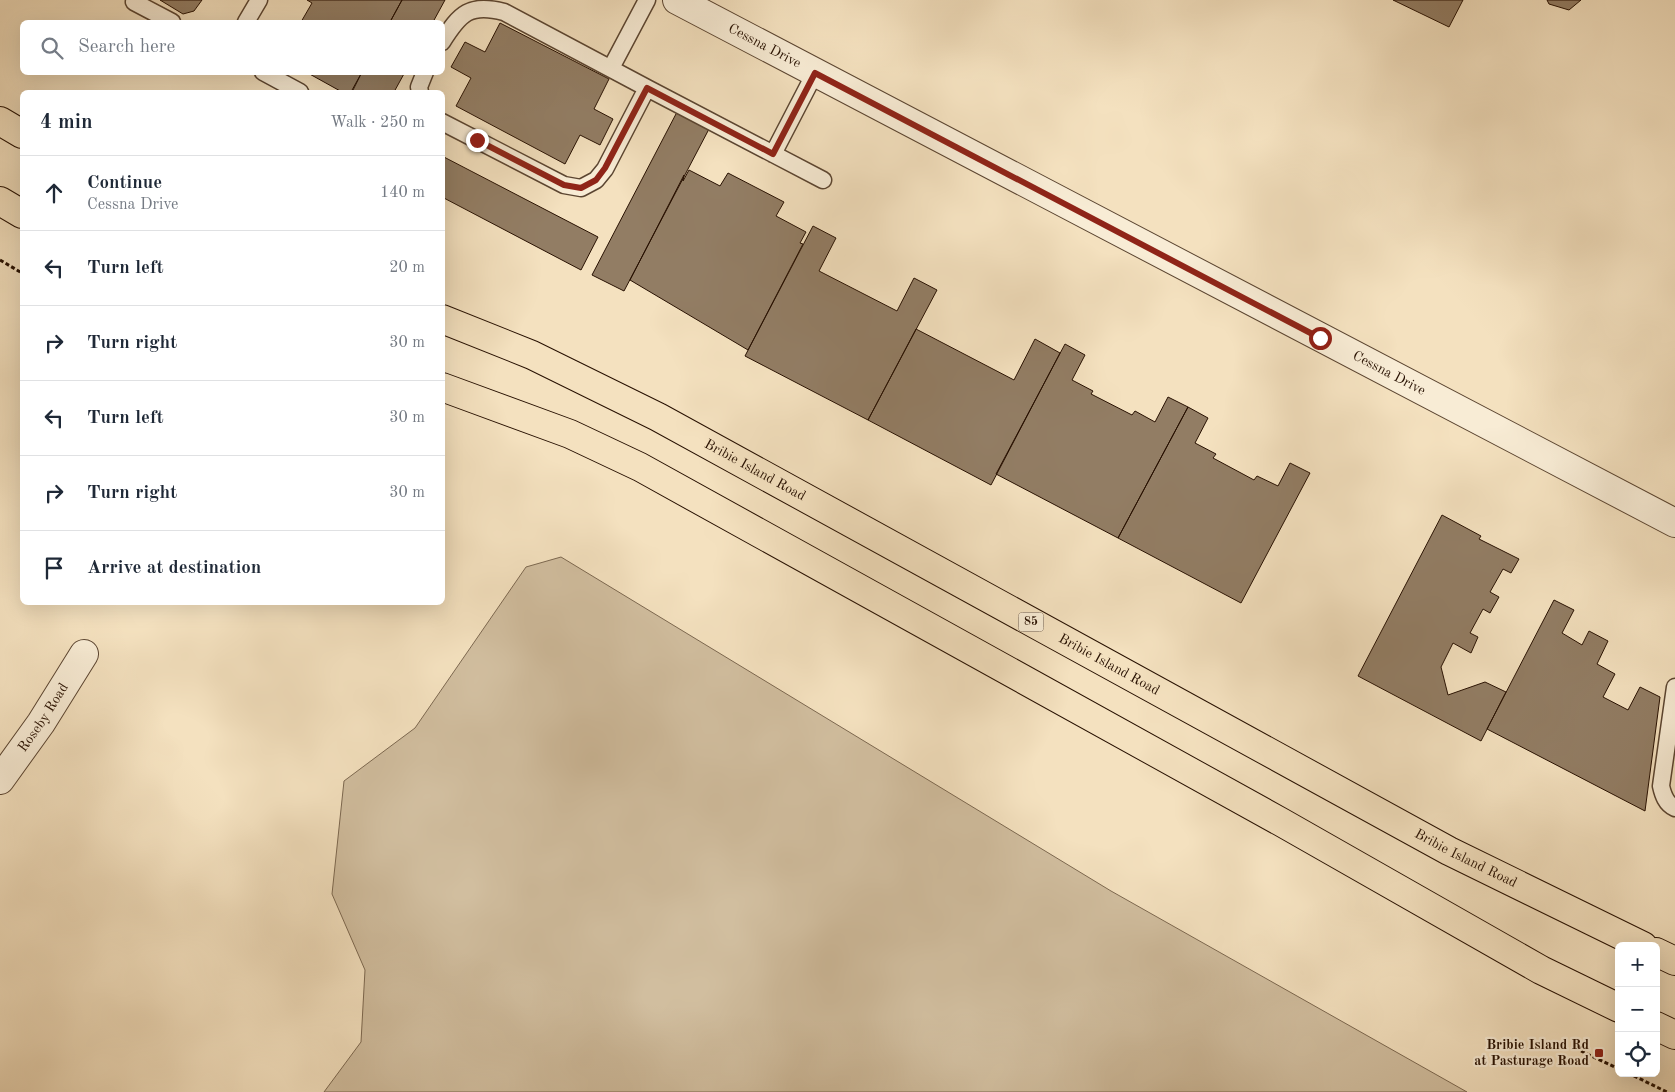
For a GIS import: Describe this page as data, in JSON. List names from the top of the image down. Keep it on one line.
{"streets":{"main road":["Bribie Island Road","85"],"street":["Cessna Drive","Roseby Road"]},"places":{"transit":["Bribie Island Rd at Pasturage Road"]},"page":{"search":"Search here","heading":["4 min","Walk · 250 m"],"list":[["Continue","Cessna Drive","140 m"],["Turn left","20 m"],["Turn right","30 m"],["Turn left","30 m"],["Turn right","30 m"],"Arrive at destination"],"map_buttons":["+","−"]}}
